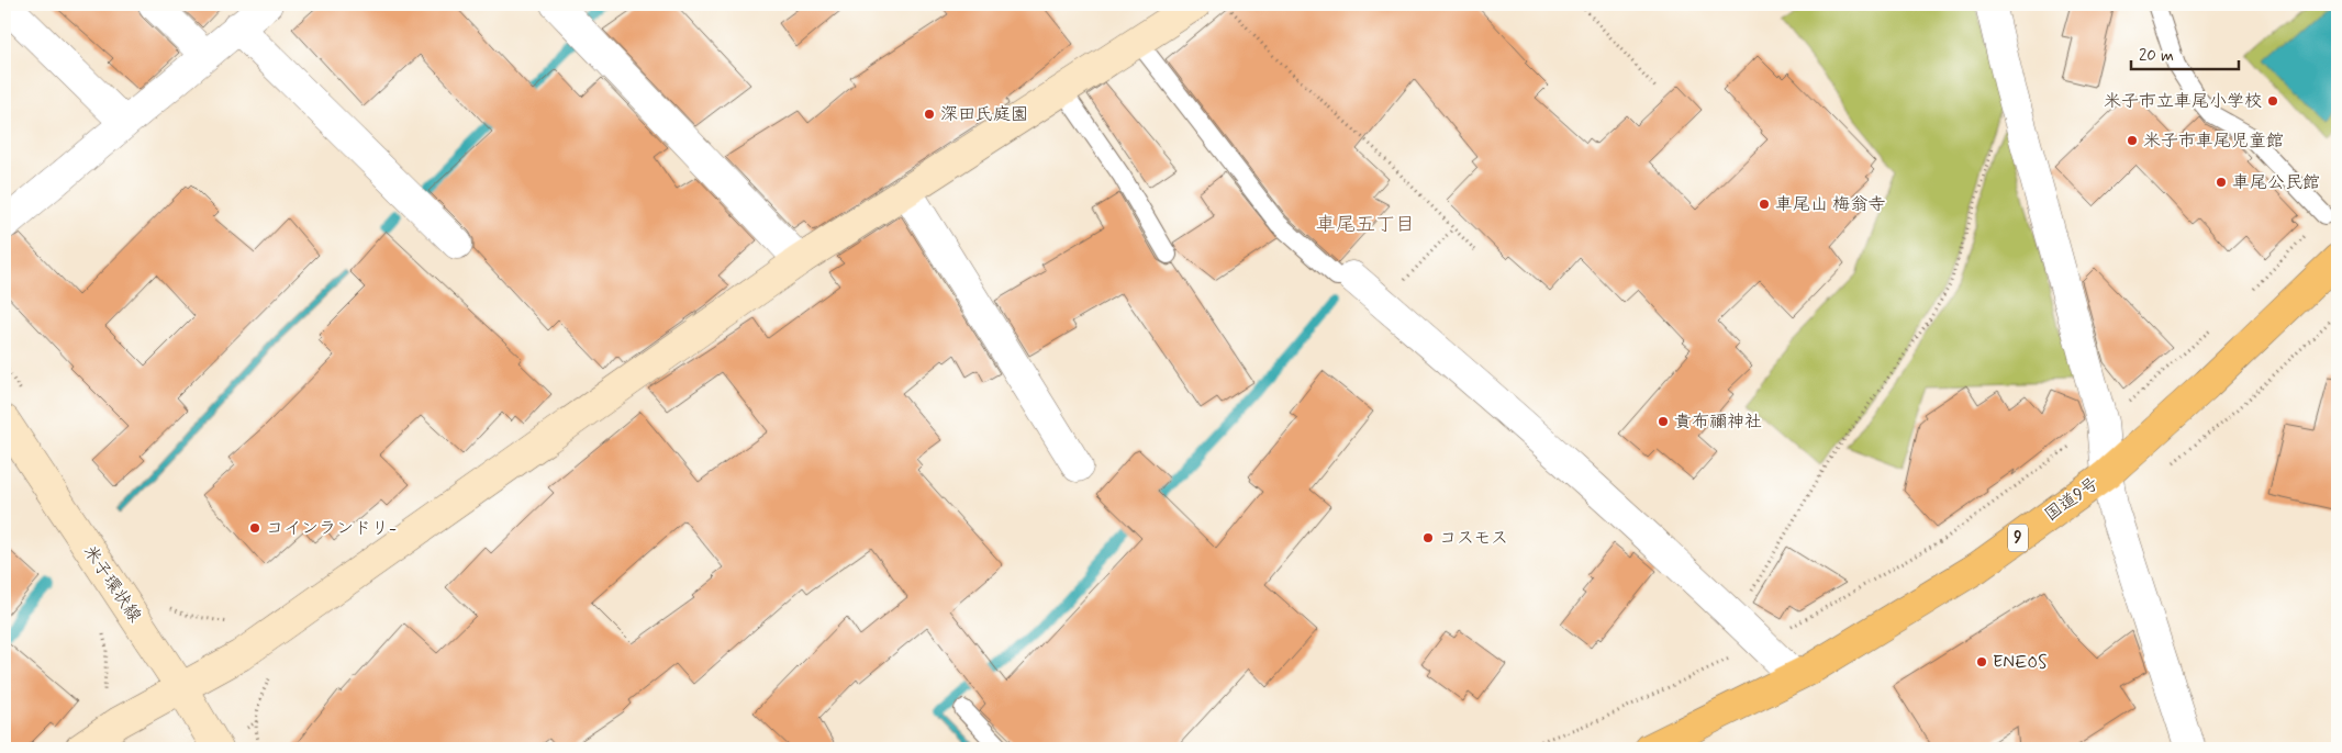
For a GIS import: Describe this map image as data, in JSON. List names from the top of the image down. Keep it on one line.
{"streets":{"highway":["国道9号","9"],"street":["米子環状線"]},"districts":["車尾五丁目"],"places":["米子市立車尾小学校","深田氏庭園","米子市車尾児童館","車尾公民館","車尾山 梅翁寺","貴布禰神社","コインランドリ-","コスモス","ENEOS"],"scale_bar":"20 m"}
